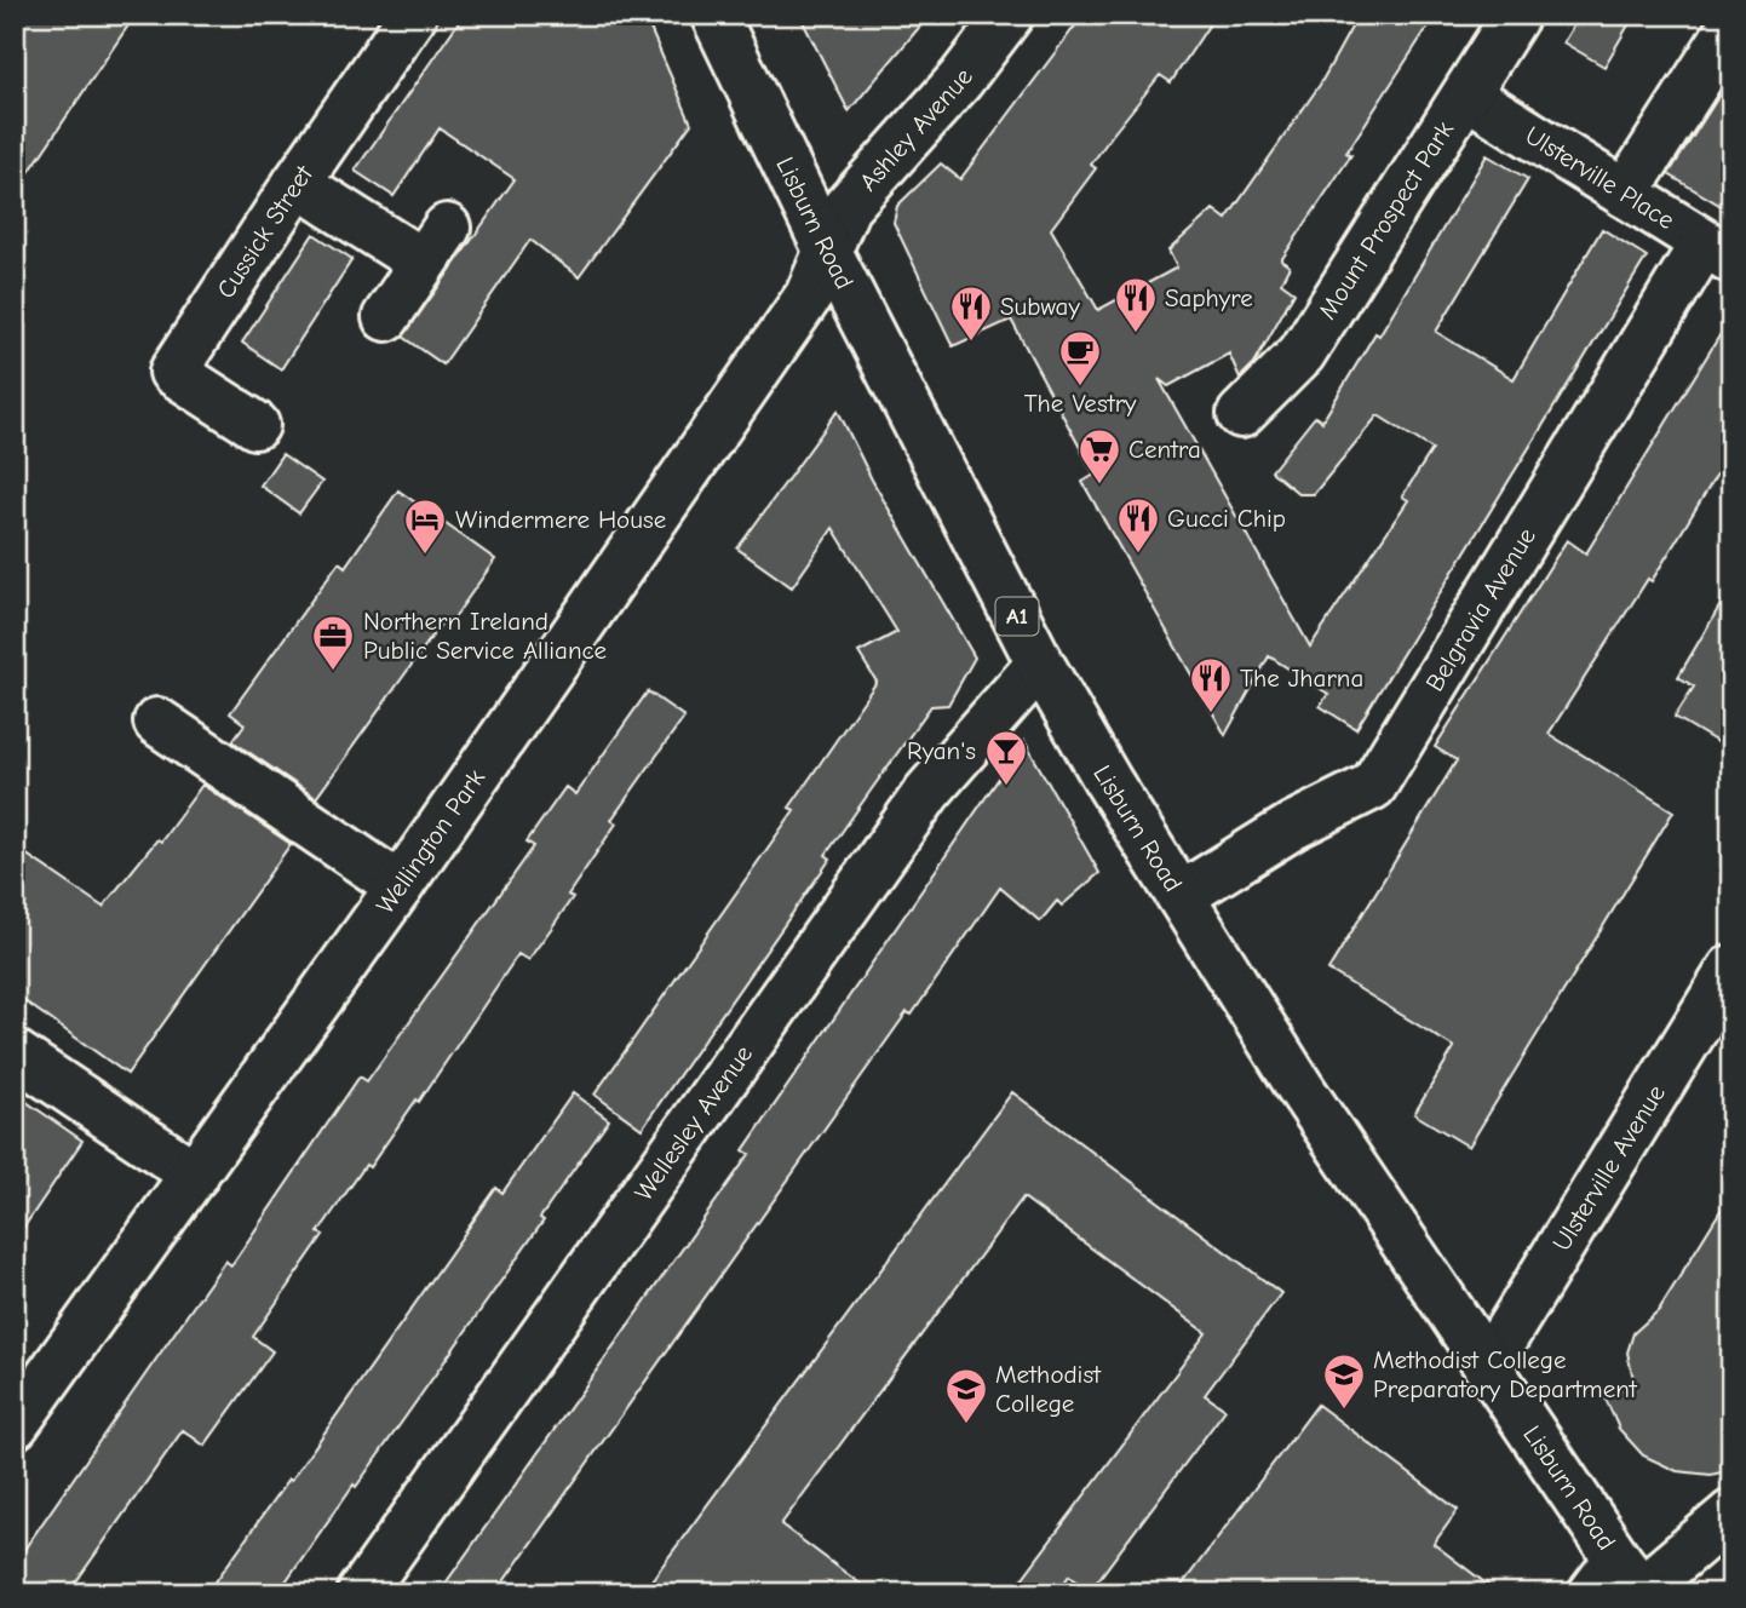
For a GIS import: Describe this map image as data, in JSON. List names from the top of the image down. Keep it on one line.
{"streets":{"street":["Ashley Avenue","Ulsterville Place","Mount Prospect Park","Lisburn Road","Cussick Street","Belgravia Avenue","A1","Wellington Park","Wellesley Avenue","Ulsterville Avenue"]},"crossings":[["Ashley Avenue","Lisburn Road"],["Ashley Avenue","Wellington Park"],["Ulsterville Place","Mount Prospect Park"],["Ulsterville Place","Belgravia Avenue"],["Lisburn Road","Belgravia Avenue"],["Lisburn Road","Wellington Park"],["Lisburn Road","Wellesley Avenue"],["Lisburn Road","Ulsterville Avenue"]],"places":{"restaurant":["Saphyre","Subway","Gucci Chip","The Jharna"],"cafe":["The Vestry"],"supermarket":["Centra"],"hotel":["Windermere House"],"office":["Northern Ireland Public Service Alliance"],"bar":["Ryan's"],"school or university":["Methodist College Preparatory Department","Methodist College"]}}
